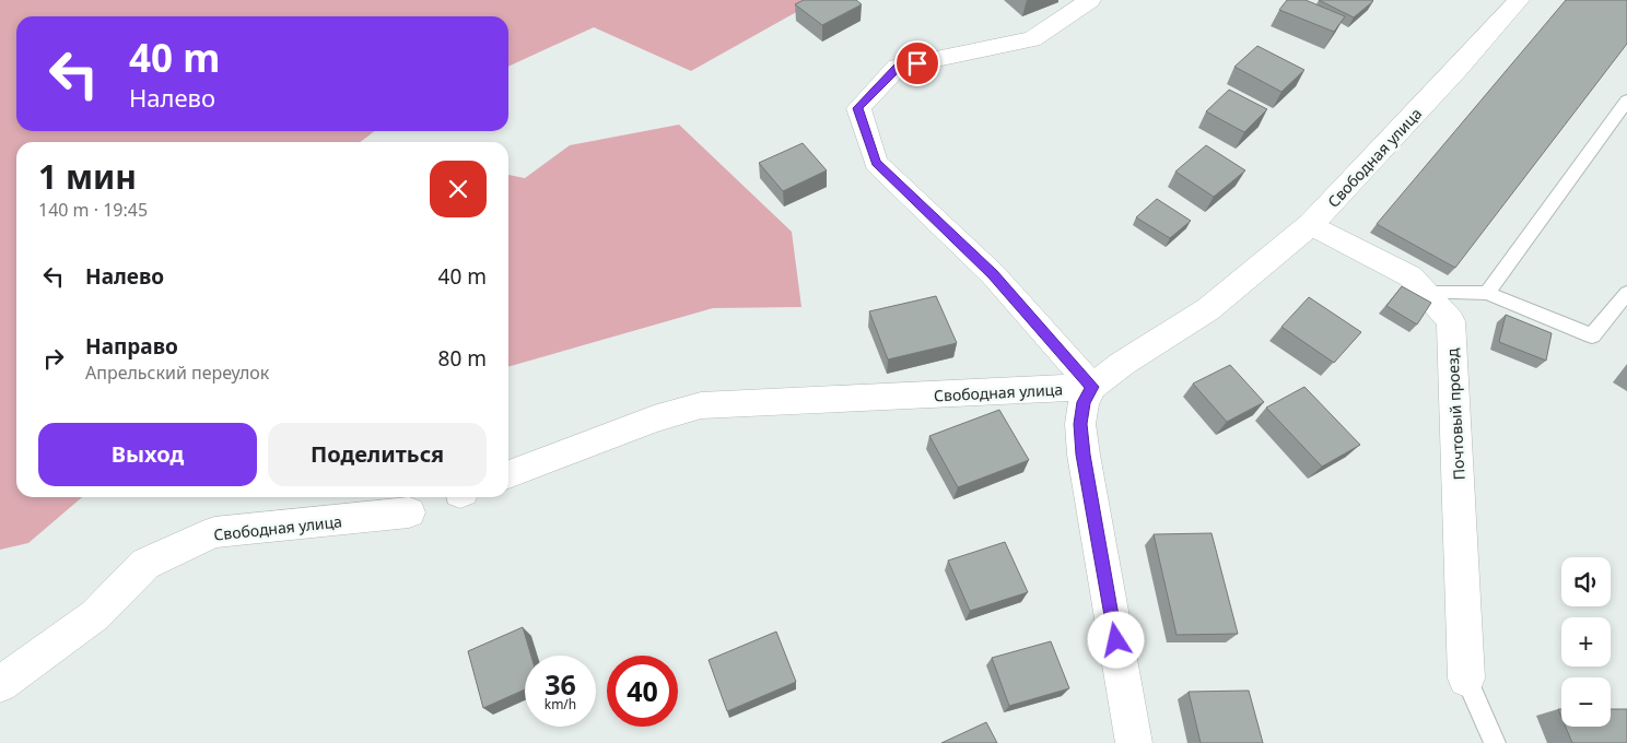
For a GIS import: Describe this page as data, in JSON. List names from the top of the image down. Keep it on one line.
{"streets":{"street":["Свободная улица","Почтовый проезд"]},"crossings":[["Свободная улица","Почтовый проезд"]],"page":{"turn":["40 m","Налево"],"heading":["1 мин","140 m · 19:45"],"list":[{"name":"Налево","value":"40 m"},{"name":"Направо","note":"Апрельский переулок","value":"80 m"}],"buttons":["Выход","Поделиться"],"map_buttons":["+","−"],"speed":"36 km/h","limit":"40"}}
